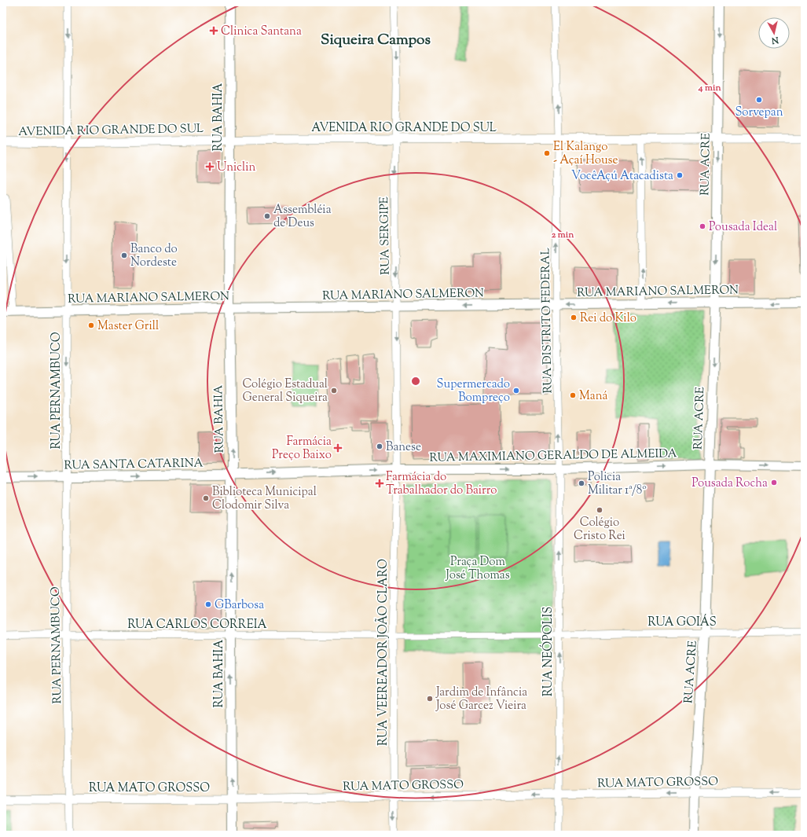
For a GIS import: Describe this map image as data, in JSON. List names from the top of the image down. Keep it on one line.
{"streets":{"main road":["RUA BAHIA","RUA ACRE","RUA MARIANO SALMERON","RUA MAXIMIANO GERALDO DE ALMEIDA","RUA SANTA CATARINA"],"street":["AVENIDA RIO GRANDE DO SUL","RUA SERGIPE","RUA DISTRITO FEDERAL","RUA PERNAMBUCO","RUA GOIÁS","RUA CARLOS CORREIA","RUA NEÓPOLIS","RUA VEEREADOR JOÃO CLARO","RUA MATO GROSSO"]},"crossings":[["RUA BAHIA","AVENIDA RIO GRANDE DO SUL"],["RUA BAHIA","RUA MARIANO SALMERON"],["RUA BAHIA","RUA SANTA CATARINA"],["RUA BAHIA","RUA CARLOS CORREIA"],["RUA BAHIA","RUA MATO GROSSO"],["AVENIDA RIO GRANDE DO SUL","RUA ACRE"],["AVENIDA RIO GRANDE DO SUL","RUA SERGIPE"],["AVENIDA RIO GRANDE DO SUL","RUA DISTRITO FEDERAL"],["AVENIDA RIO GRANDE DO SUL","RUA PERNAMBUCO"],["RUA ACRE","RUA MARIANO SALMERON"],["RUA ACRE","RUA MAXIMIANO GERALDO DE ALMEIDA"],["RUA ACRE","RUA GOIÁS"],["RUA ACRE","RUA MATO GROSSO"],["RUA SERGIPE","RUA MARIANO SALMERON"],["RUA SERGIPE","RUA MAXIMIANO GERALDO DE ALMEIDA"],["RUA SERGIPE","RUA SANTA CATARINA"],["RUA SERGIPE","RUA VEEREADOR JOÃO CLARO"],["RUA MARIANO SALMERON","RUA DISTRITO FEDERAL"],["RUA MARIANO SALMERON","RUA PERNAMBUCO"],["RUA DISTRITO FEDERAL","RUA MAXIMIANO GERALDO DE ALMEIDA"],["RUA DISTRITO FEDERAL","RUA NEÓPOLIS"],["RUA PERNAMBUCO","RUA SANTA CATARINA"],["RUA PERNAMBUCO","RUA CARLOS CORREIA"],["RUA PERNAMBUCO","RUA MATO GROSSO"],["RUA MAXIMIANO GERALDO DE ALMEIDA","RUA SANTA CATARINA"],["RUA MAXIMIANO GERALDO DE ALMEIDA","RUA NEÓPOLIS"],["RUA MAXIMIANO GERALDO DE ALMEIDA","RUA VEEREADOR JOÃO CLARO"],["RUA SANTA CATARINA","RUA VEEREADOR JOÃO CLARO"],["RUA GOIÁS","RUA NEÓPOLIS"],["RUA CARLOS CORREIA","RUA VEEREADOR JOÃO CLARO"],["RUA NEÓPOLIS","RUA MATO GROSSO"],["RUA VEEREADOR JOÃO CLARO","RUA MATO GROSSO"]],"one_way":["RUA BAHIA","RUA ACRE","RUA SERGIPE","RUA MARIANO SALMERON","RUA DISTRITO FEDERAL","RUA PERNAMBUCO","RUA MAXIMIANO GERALDO DE ALMEIDA","RUA SANTA CATARINA","RUA NEÓPOLIS","RUA MATO GROSSO"],"districts":["Siqueira Campos"],"parks":["Praça Dom José Thomas"],"places":{"health":["Clinica Santana","Uniclin","Farmácia Preço Baixo","Farmácia do Trabalhador do Bairro"],"other":["Sorvepan","El Kalango - Açaí House","VocêAçú Atacadista","Assembléia de Deus","Pousada Ideal","Banco do Nordeste","Rei do Kilo","Master Grill","Colégio Estadual General Siqueira","Supermercado Bompreço","Maná","Banese","Pousada Rocha","Policia Militar 1ª/8º","Biblioteca Municipal Clodomir Silva","Colégio Cristo Rei","GBarbosa","Jardim de Infância José Garcez Vieira"]},"north":"bottom","rings":["4 min","2 min"]}
